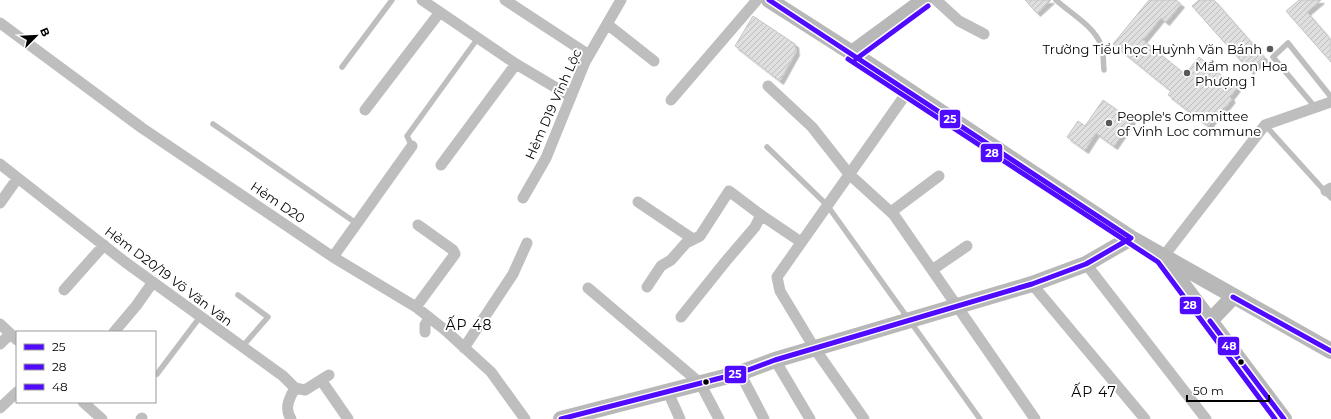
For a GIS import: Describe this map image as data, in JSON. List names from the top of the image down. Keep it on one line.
{"streets":{"street":["Hẻm D19 Vĩnh Lộc","Hẻm D20","Hẻm D20/19 Võ Văn Vân"]},"districts":["ẤP 48","ẤP 47"],"places":["Trường Tiểu học Huỳnh Văn Bánh","Mầm non Hoa Phượng 1","People's Committee of Vinh Loc commune"],"lines":["transit line 25","transit line 28","transit line 48"],"legend":["25","28","48"],"scale_bar":"50 m","north":"top right"}
